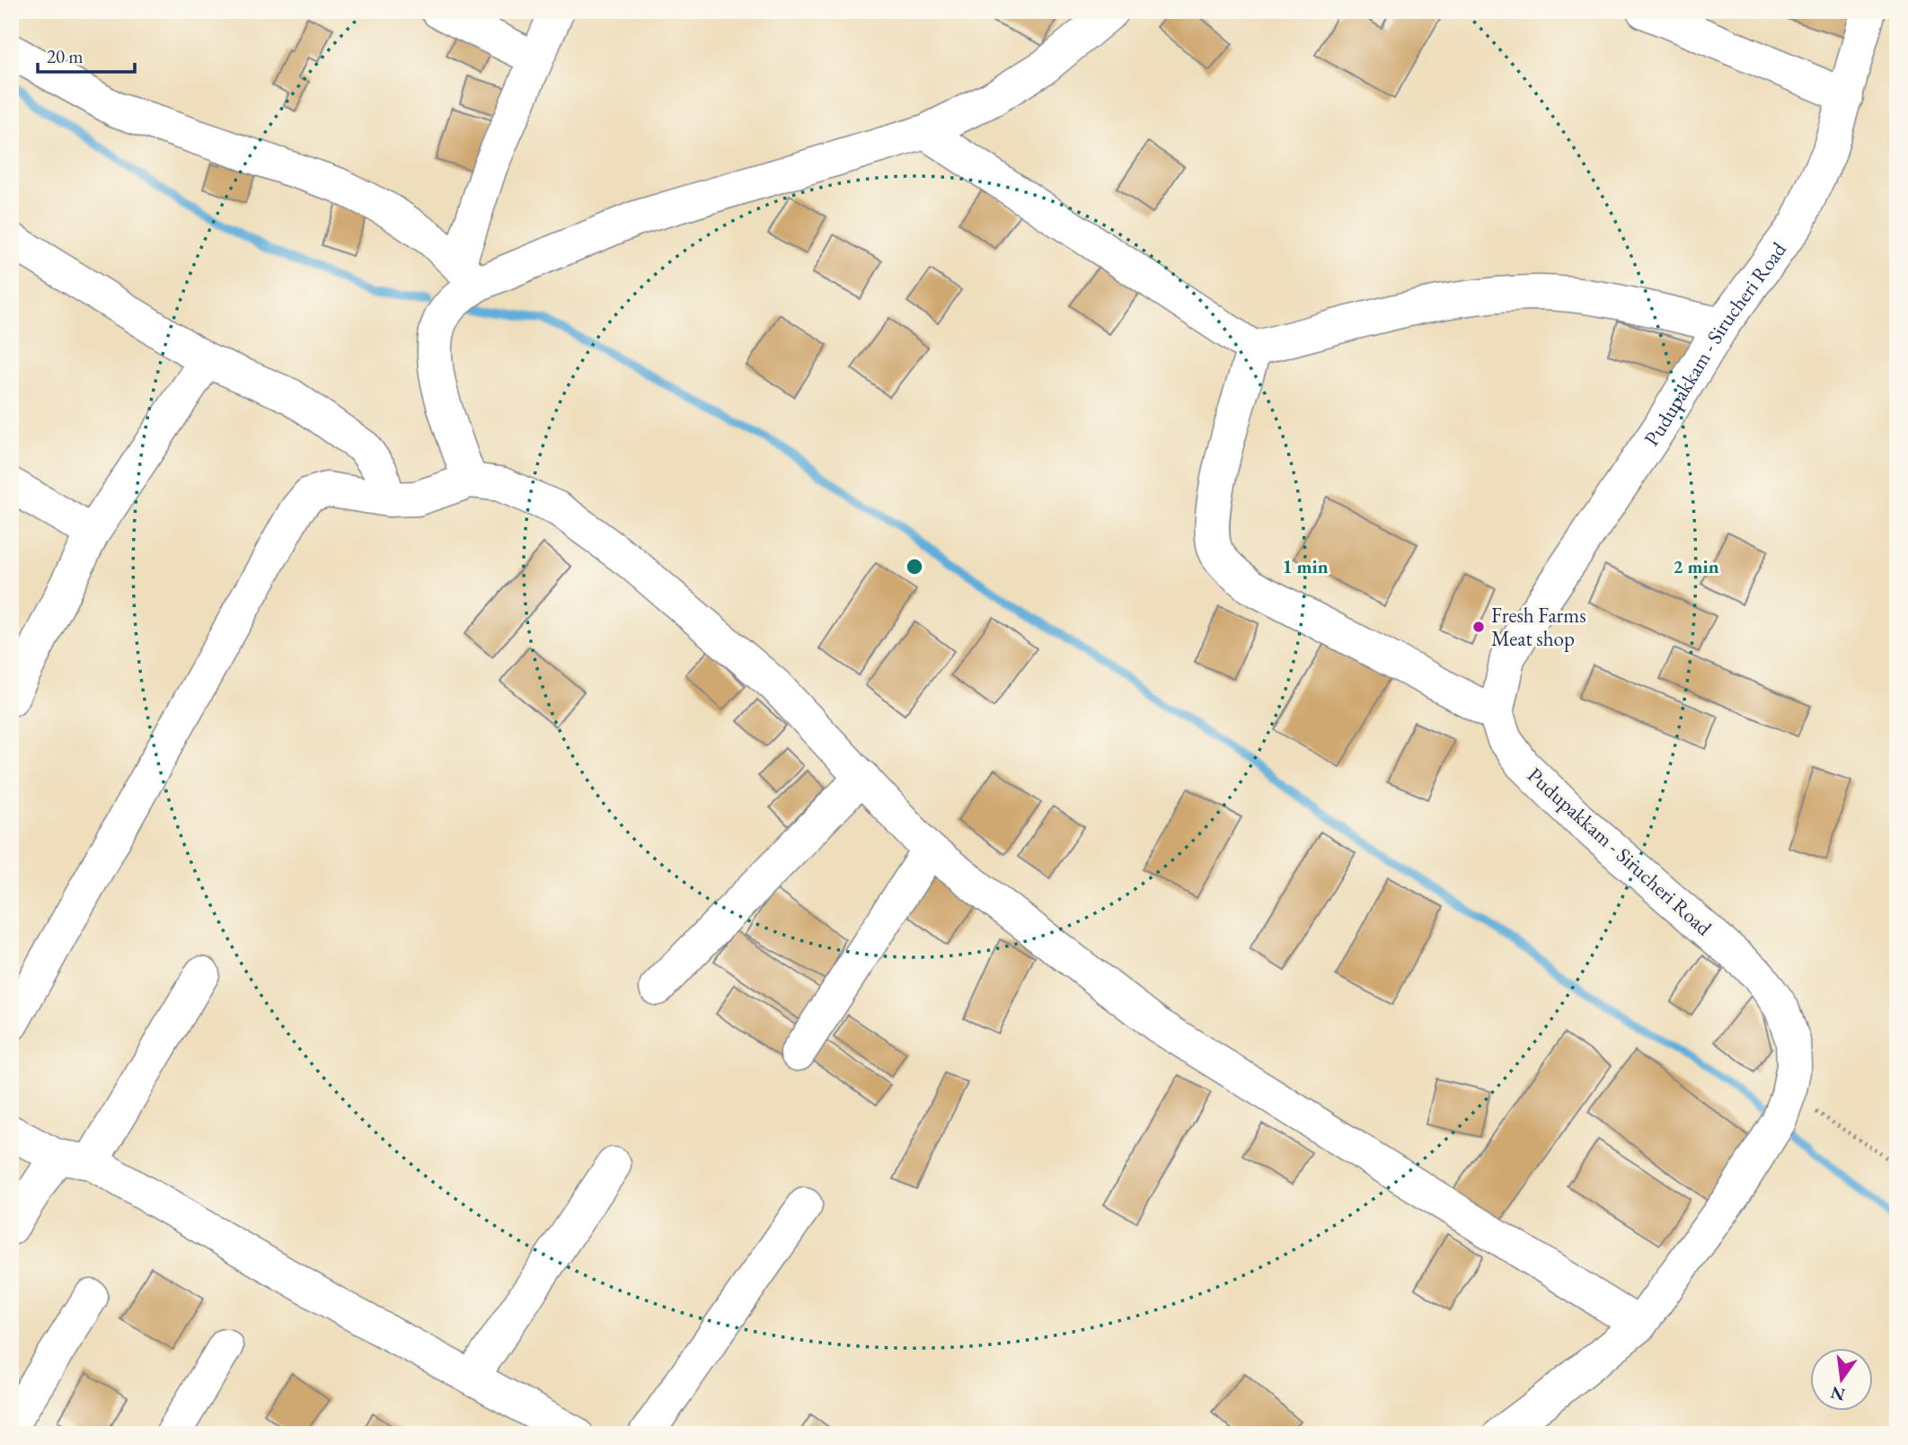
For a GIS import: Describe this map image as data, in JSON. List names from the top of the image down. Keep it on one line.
{"streets":{"street":["Pudupakkam - Sirucheri Road"]},"places":["Fresh Farms Meat shop"],"scale_bar":"20 m","north":"bottom","rings":["1 min","2 min"]}
